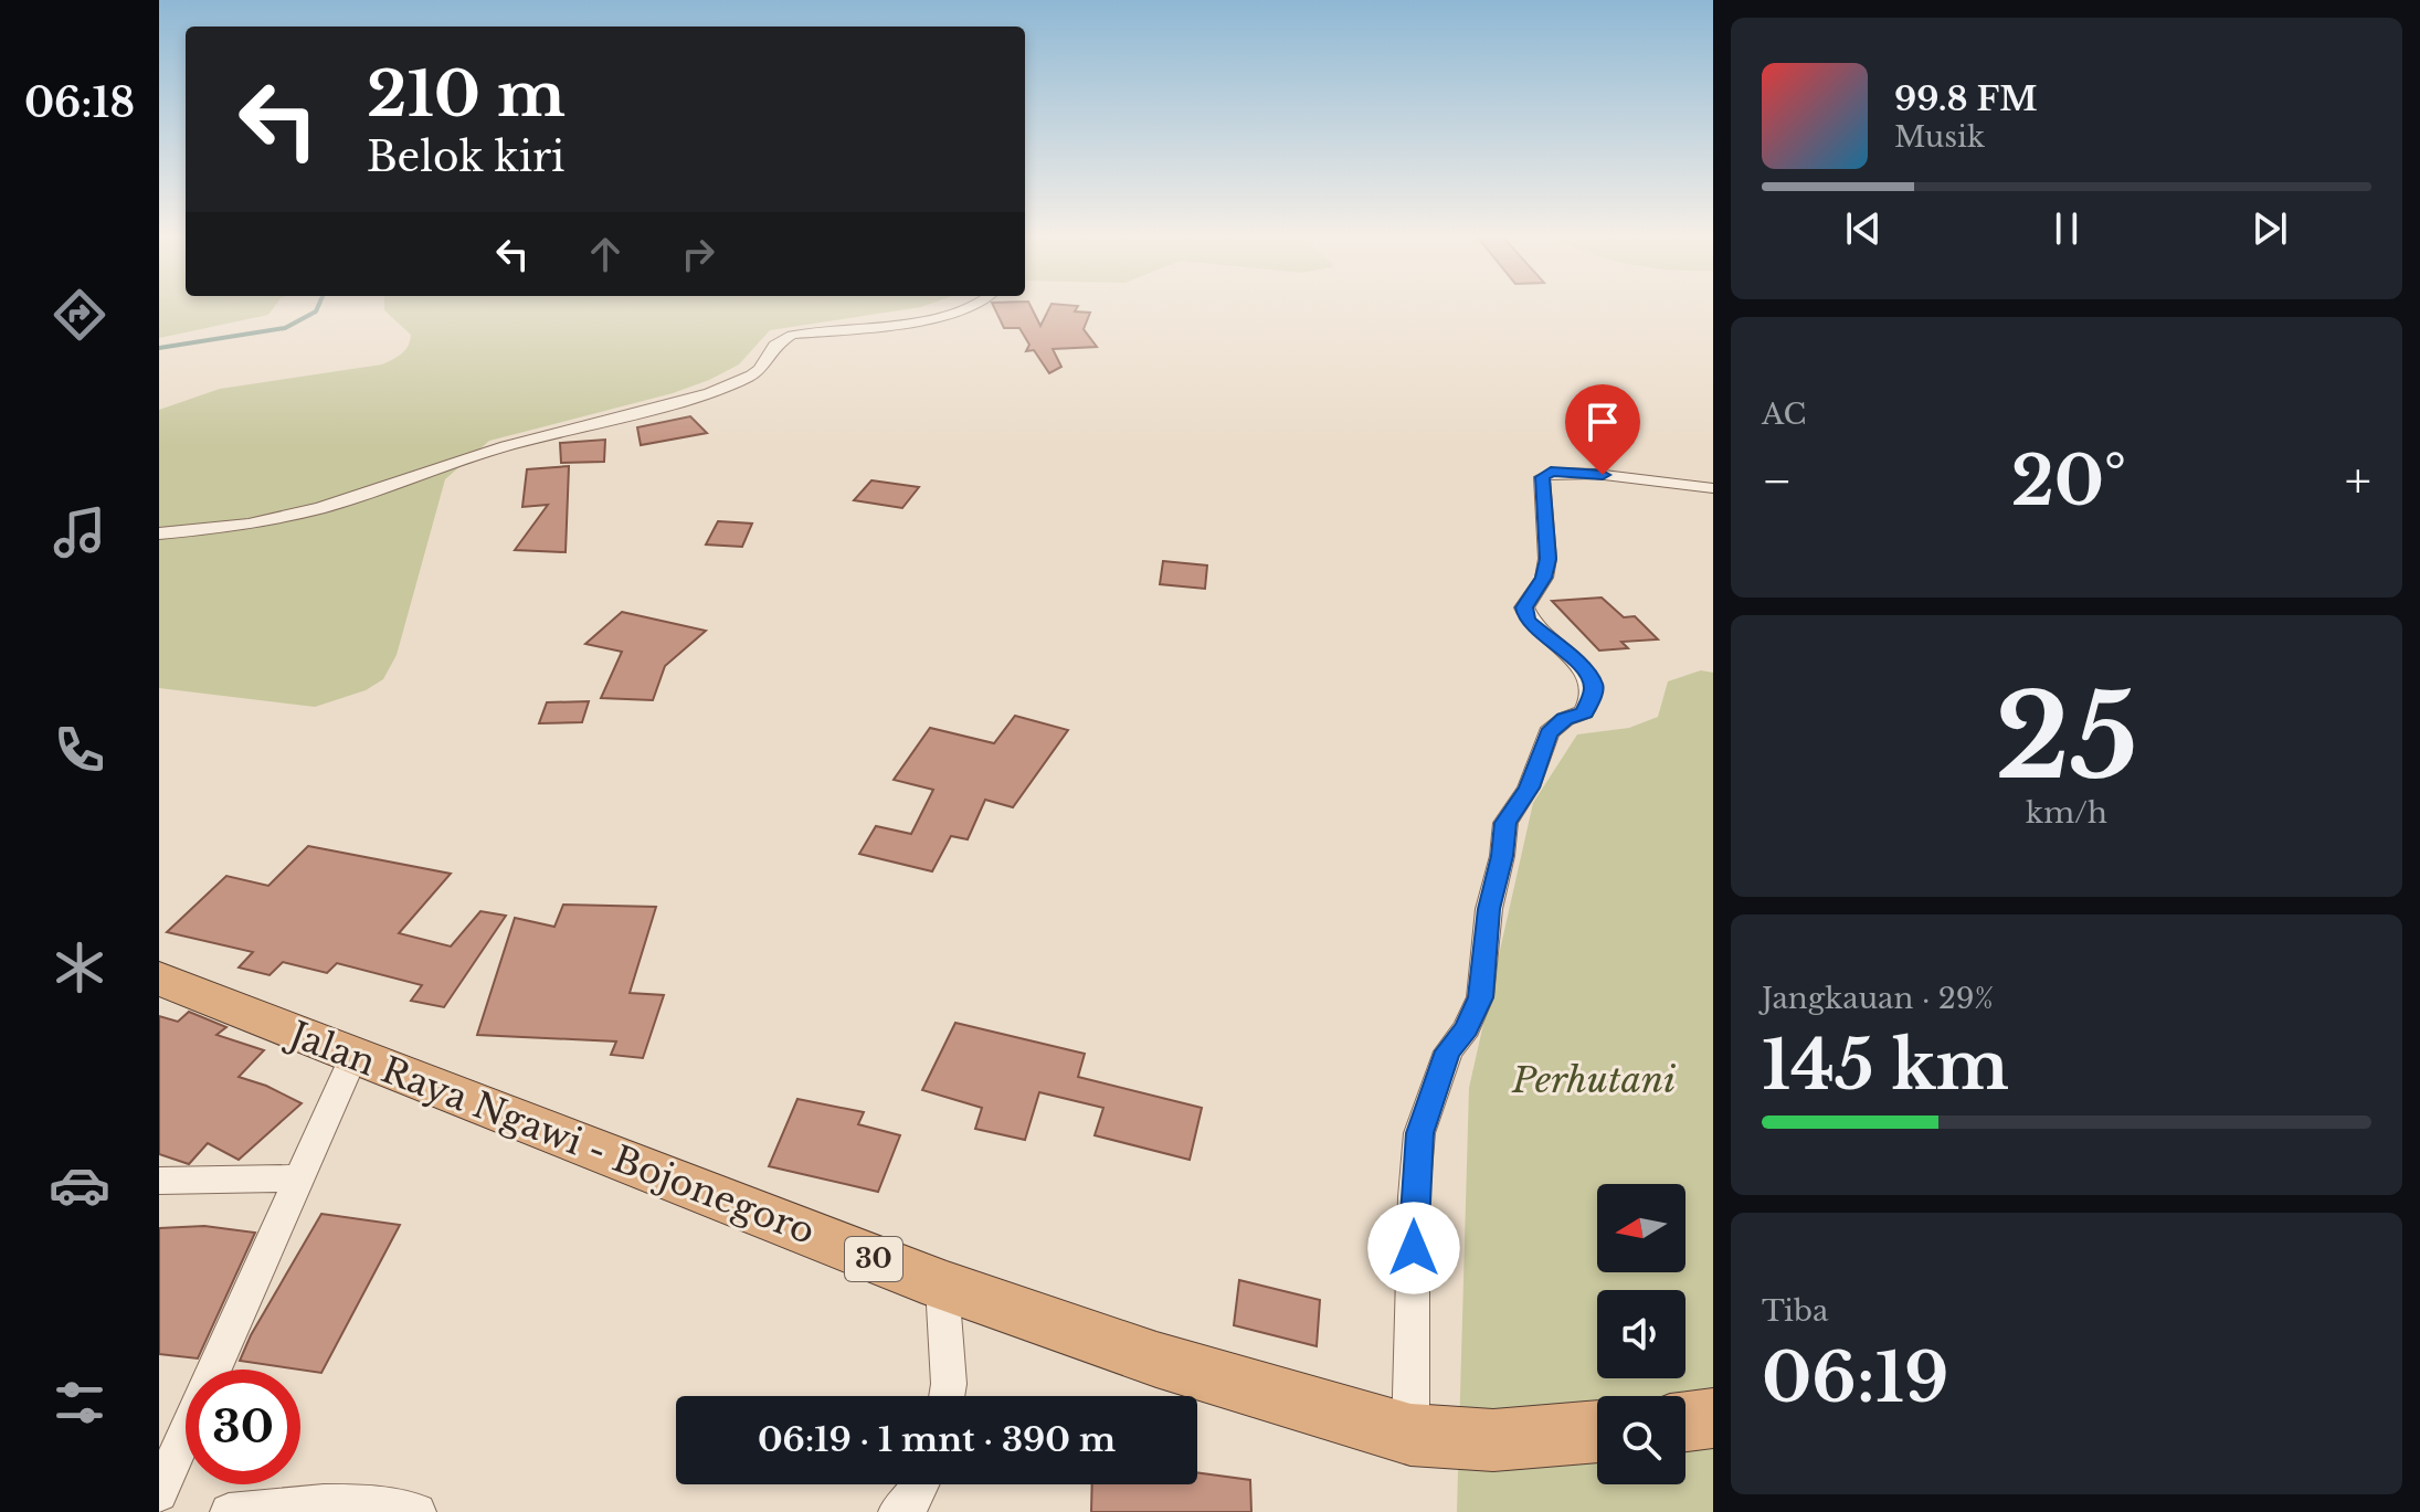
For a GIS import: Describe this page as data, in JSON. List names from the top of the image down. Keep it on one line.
{"streets":{"highway":["Jalan Raya Ngawi - Bojonegoro","30"]},"parks":["Perhutani"],"north":"left","page":{"tabs":"06:18","turn":["210 m","Belok kiri"],"song":["99.8 FM","Musik"],"tile":["AC",["25","km/h"],["Jangkauan · 29%","145 km"],["Tiba","06:19"]],"heat":["−","20°","+"],"limit":"30","trip":"06:19 · 1 mnt · 390 m"}}
